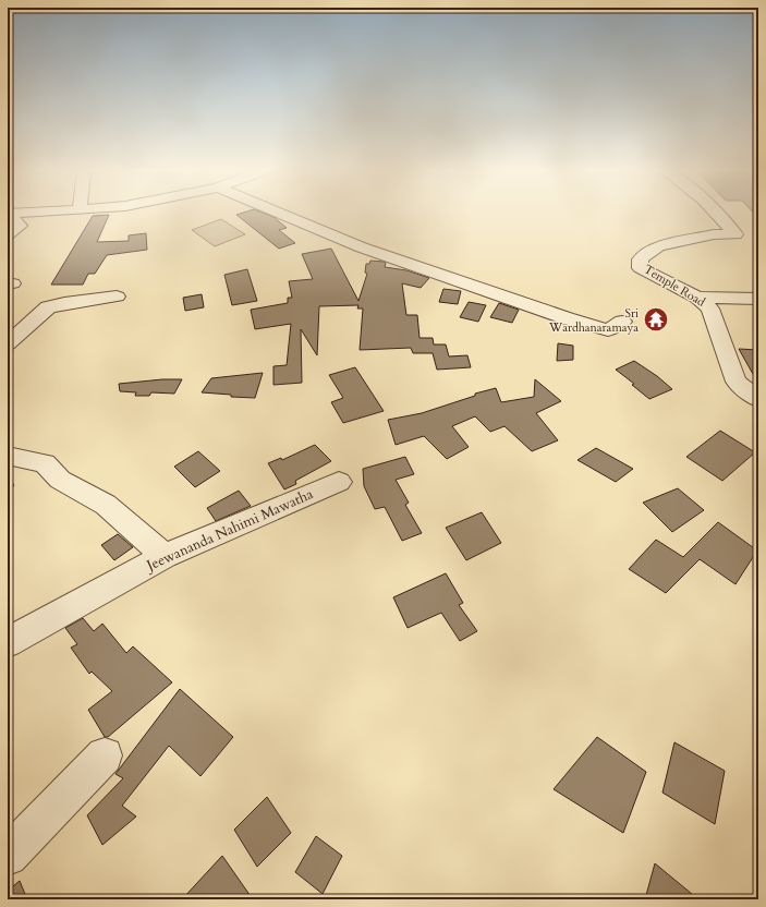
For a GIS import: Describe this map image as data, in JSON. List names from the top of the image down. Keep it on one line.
{"streets":{"street":["Temple Road","Jeewananda Nahimi Mawatha"]},"places":{"temple":["Sri Wardhanaramaya"]}}
